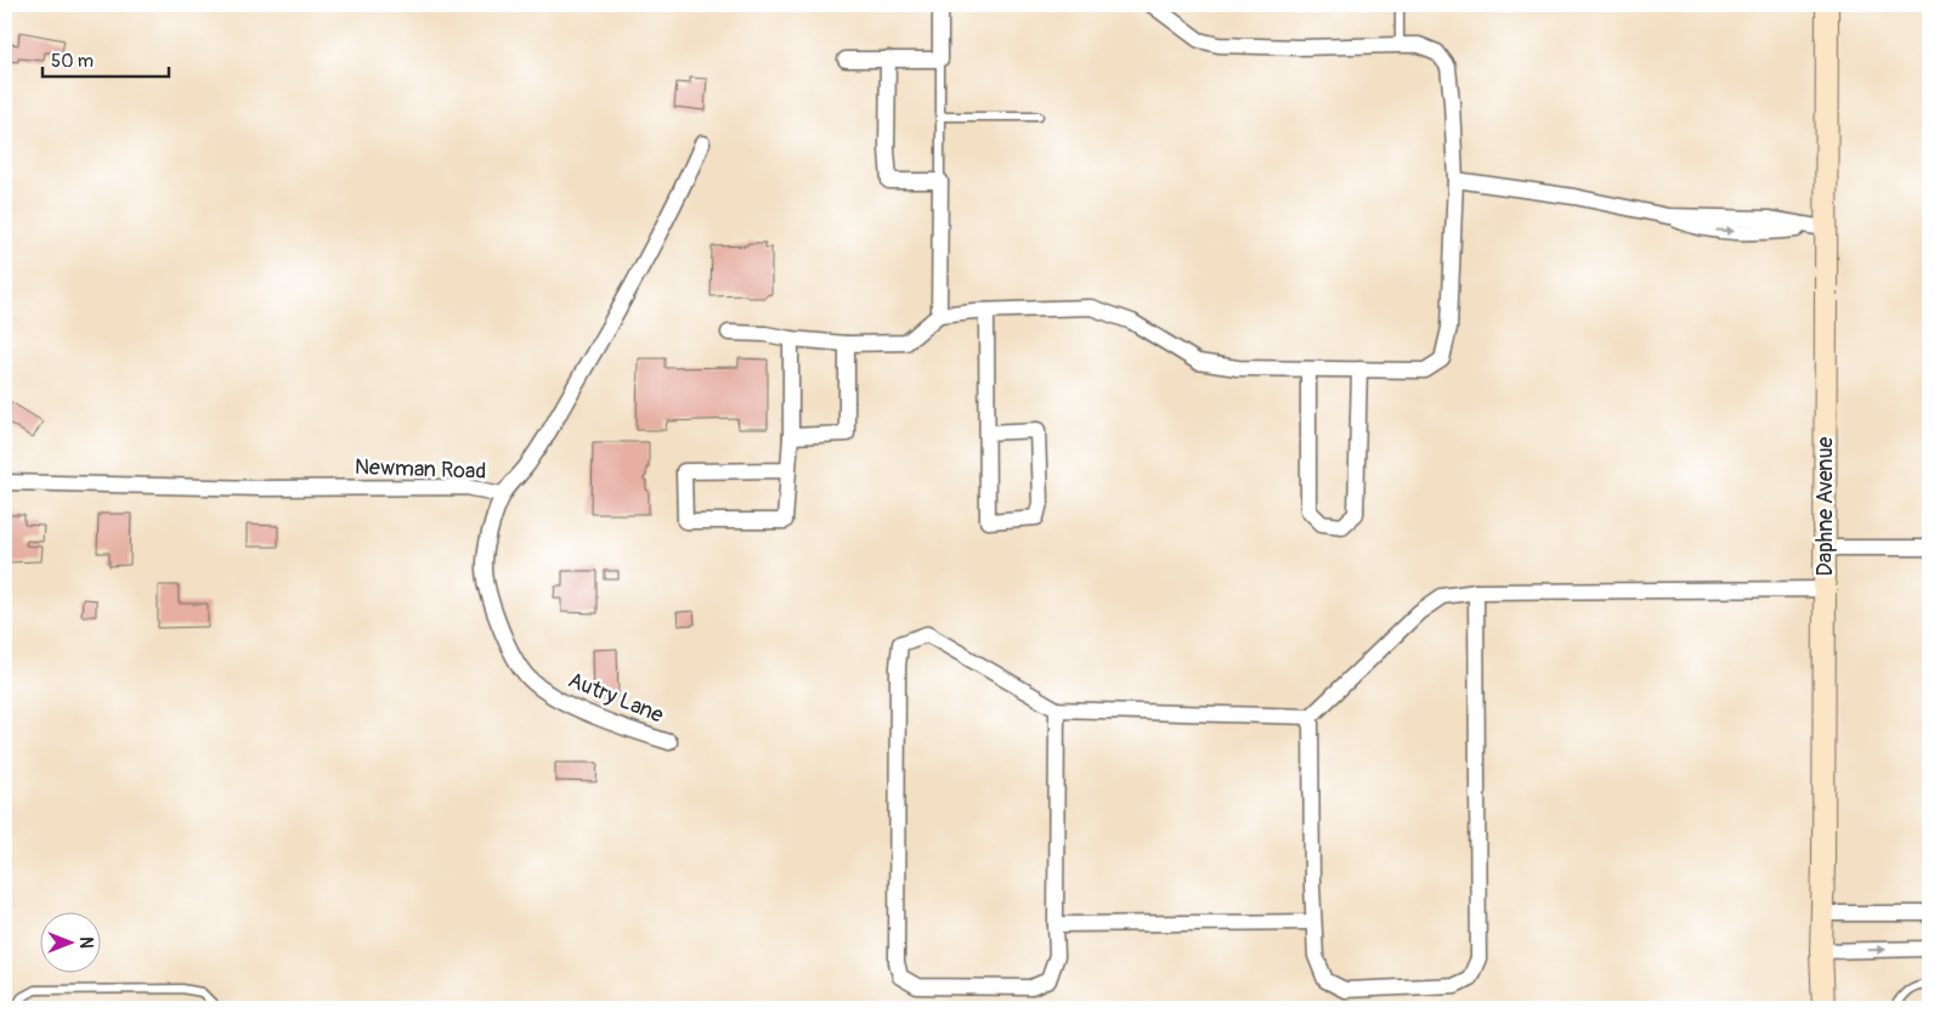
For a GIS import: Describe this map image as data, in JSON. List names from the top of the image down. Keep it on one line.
{"streets":{"street":["Newman Road","Daphne Avenue","Autry Lane"]},"crossings":[["Newman Road","Autry Lane"]],"scale_bar":"50 m","north":"right"}
